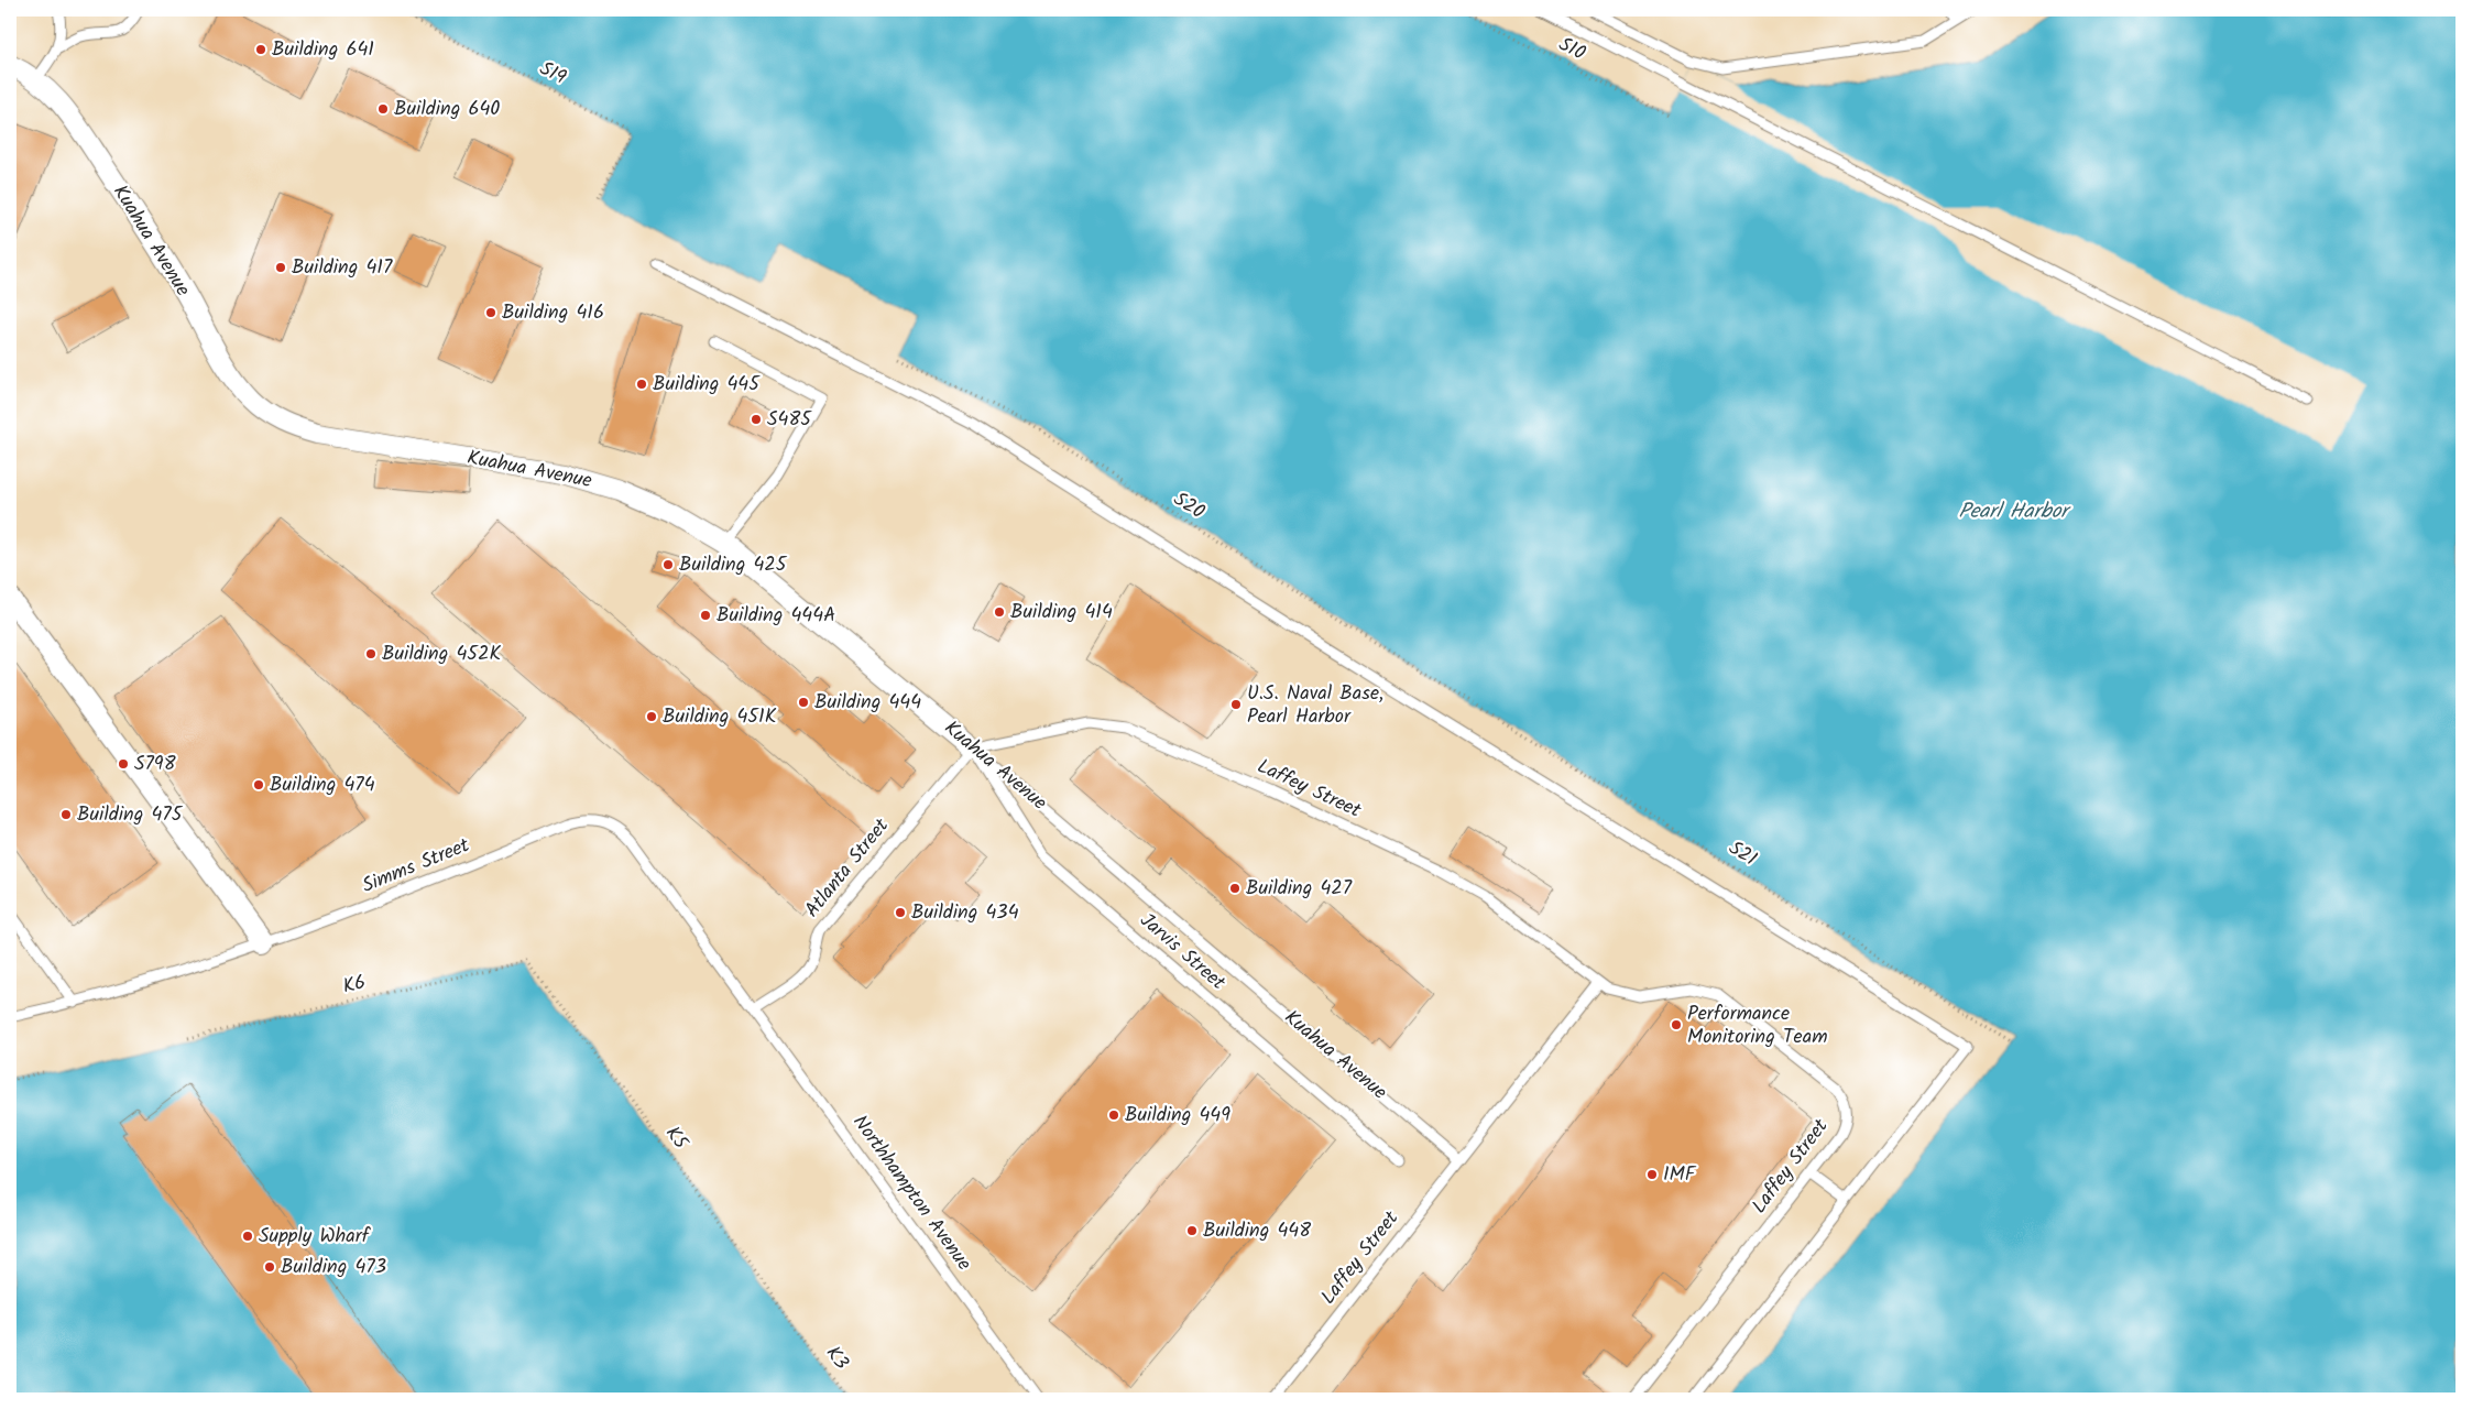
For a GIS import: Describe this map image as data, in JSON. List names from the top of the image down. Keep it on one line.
{"streets":{"street":["Kuahua Avenue"],"lane":["Laffey Street","Simms Street","Atlanta Street","Jarvis Street","Northhampton Avenue"],"path":["S10","S19","S20","S21","K6","K5","K3"]},"crossings":[["Kuahua Avenue","Laffey Street"],["Kuahua Avenue","Atlanta Street"],["Kuahua Avenue","Jarvis Street"],["S20","S21"],["Laffey Street","Atlanta Street"],["Laffey Street","Jarvis Street"],["Simms Street","Atlanta Street"],["Simms Street","Northhampton Avenue"],["Atlanta Street","Jarvis Street"],["Atlanta Street","Northhampton Avenue"],["K6","K5"],["K5","K3"]],"water":["Pearl Harbor"],"places":["Building 641","Building 640","Building 417","Building 416","Building 445","S485","Building 425","Building 414","Building 444A","Building 452K","Building 444","U.S. Naval Base, Pearl Harbor","Building 451K","S798","Building 474","Building 475","Building 427","Building 434","Performance Monitoring Team","Building 449","IMF","Building 448","Supply Wharf","Building 473"]}
